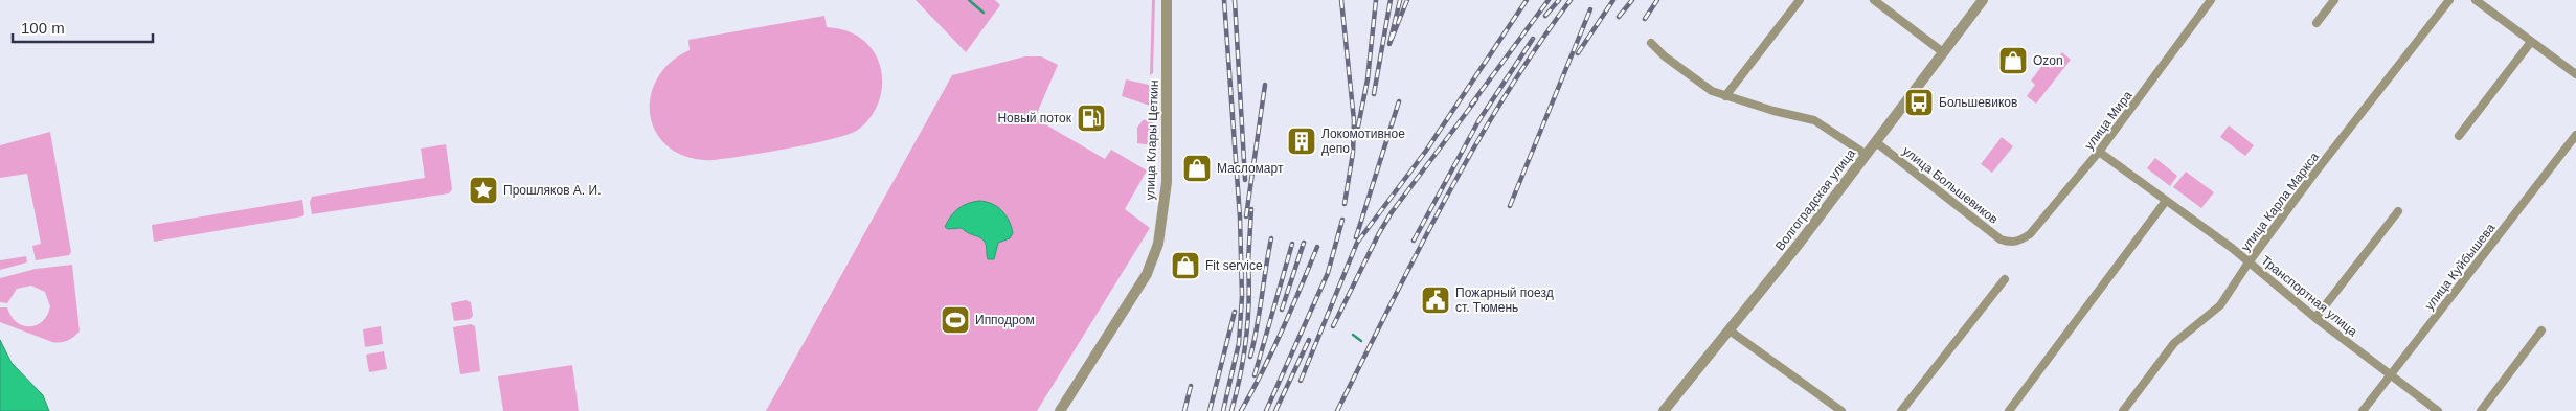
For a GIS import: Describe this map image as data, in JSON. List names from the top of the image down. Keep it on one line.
{"streets":{"street":["улица Мира","улица Клары Цеткин","улица Большевиков","Волгоградская улица","улица Карла Маркса","улица Куйбышева","Транспортная улица"]},"crossings":[["улица Мира","улица Большевиков"],["улица Мира","Транспортная улица"],["улица Большевиков","Волгоградская улица"],["улица Карла Маркса","Транспортная улица"],["улица Куйбышева","Транспортная улица"]],"places":{"shop":["Ozon","Масломарт","Fit service"],"bus stop":["Большевиков"],"fuel station":["Новый поток"],"building":["Локомотивное депо"],"place":["Прошляков А. И."],"public building":["Пожарный поезд ст. Тюмень"],"sports":["Ипподром"]},"scale_bar":"100 m"}
